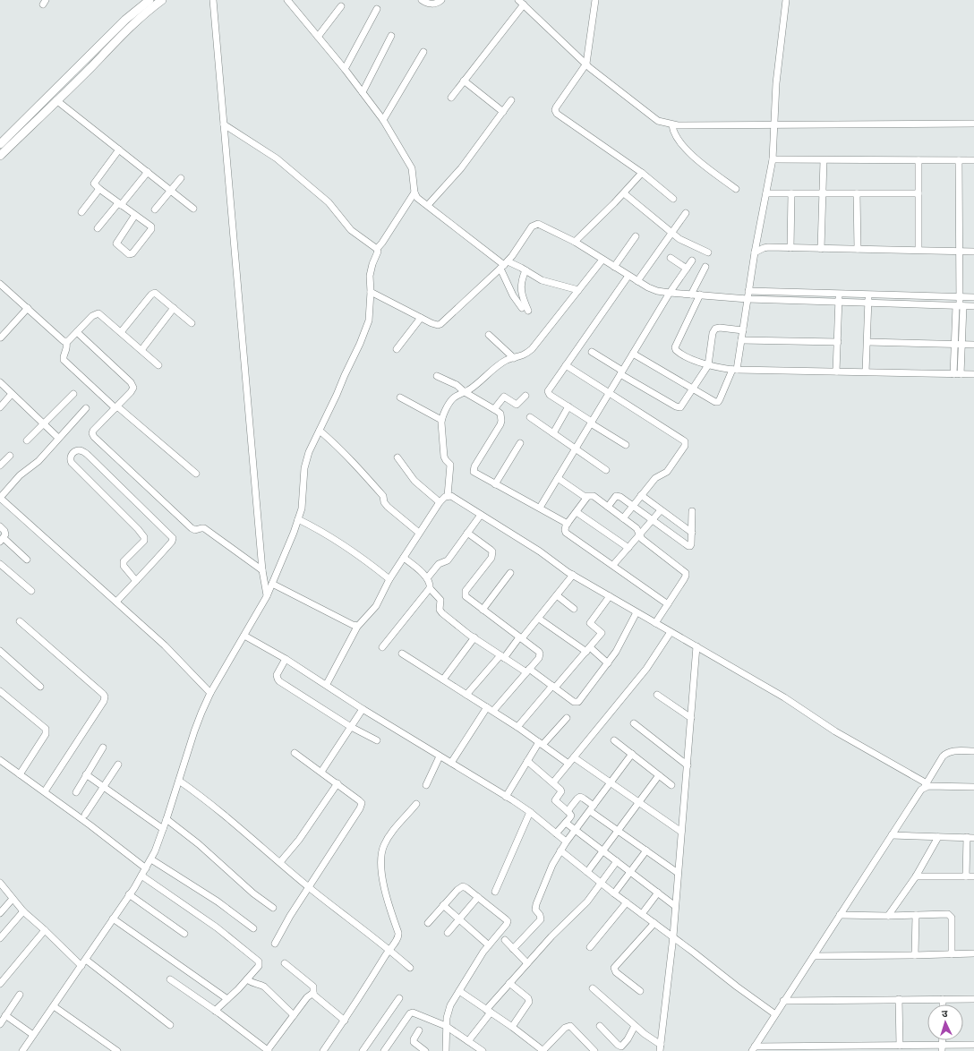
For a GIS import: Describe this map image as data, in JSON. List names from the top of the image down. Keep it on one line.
{"north":"top"}
